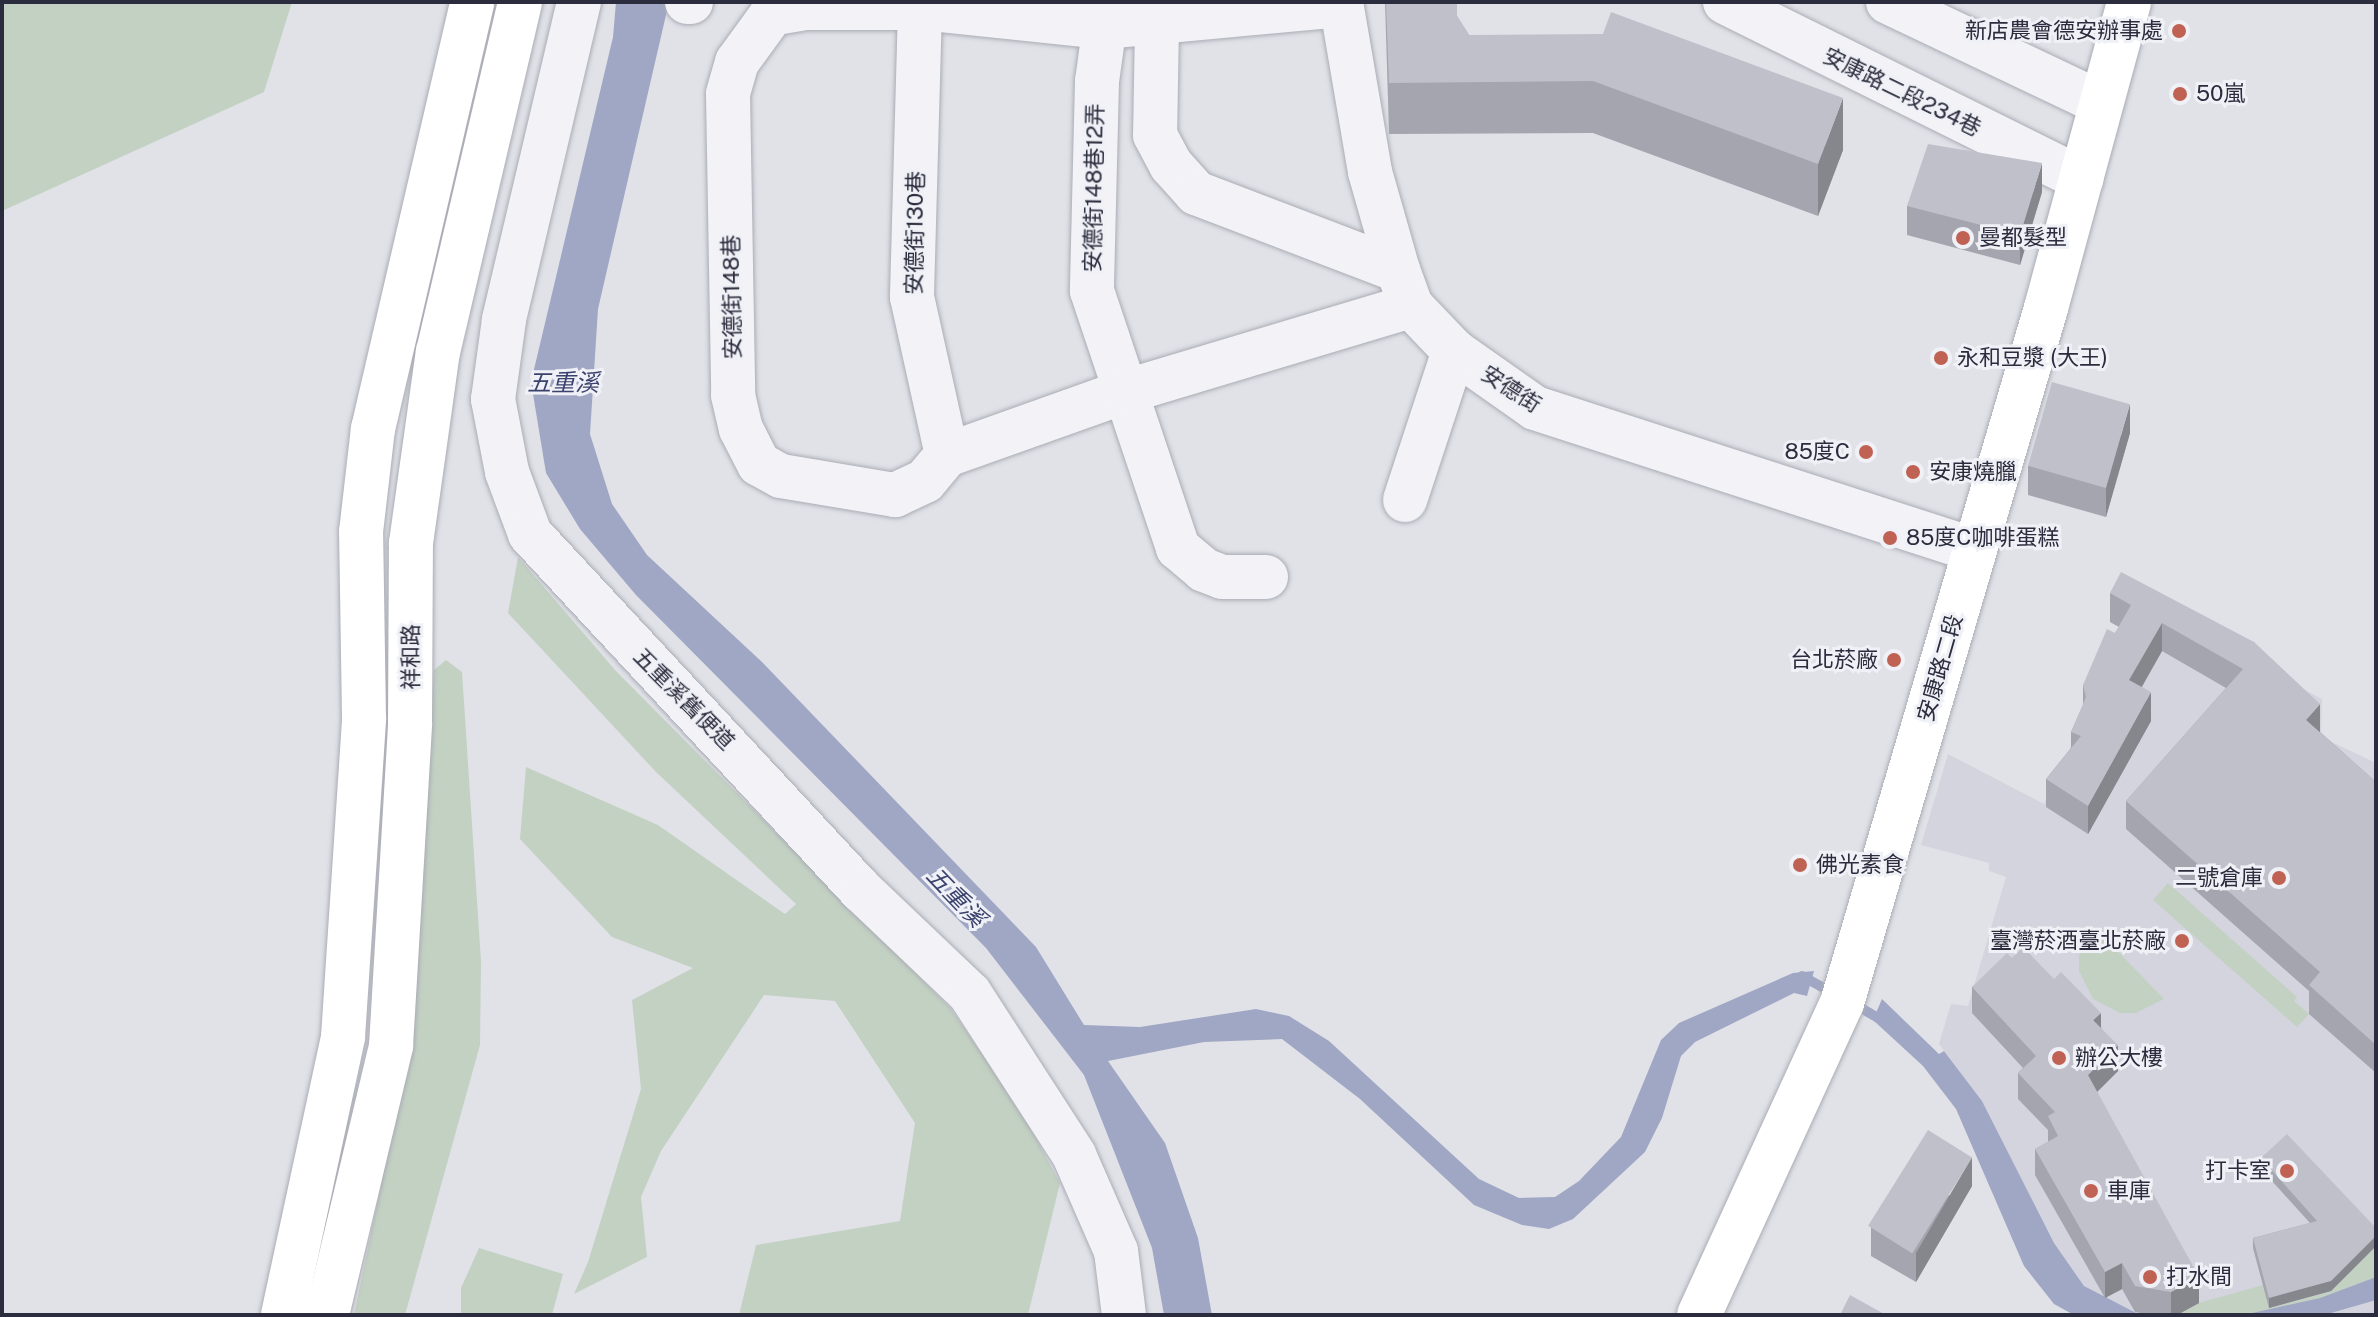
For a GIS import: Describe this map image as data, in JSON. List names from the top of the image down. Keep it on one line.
{"streets":{"main road":["祥和路","安康路二段"],"street":["安康路二段234巷","安德街148巷12弄","安德街130巷","安德街148巷","安德街","五重溪舊便道"]},"crossings":[["安康路二段234巷","安康路二段"],["安德街148巷12弄","安德街148巷"],["安德街130巷","安德街148巷"],["安德街148巷","安德街"],["安德街","安康路二段"]],"water":["五重溪"],"places":["新店農會德安辦事處","50嵐","曼都髮型","永和豆漿 (大王)","85度C","安康燒臘","85度C咖啡蛋糕","台北菸廠","佛光素食","二號倉庫","臺灣菸酒臺北菸廠","辦公大樓","打卡室","車庫","打水間"]}
